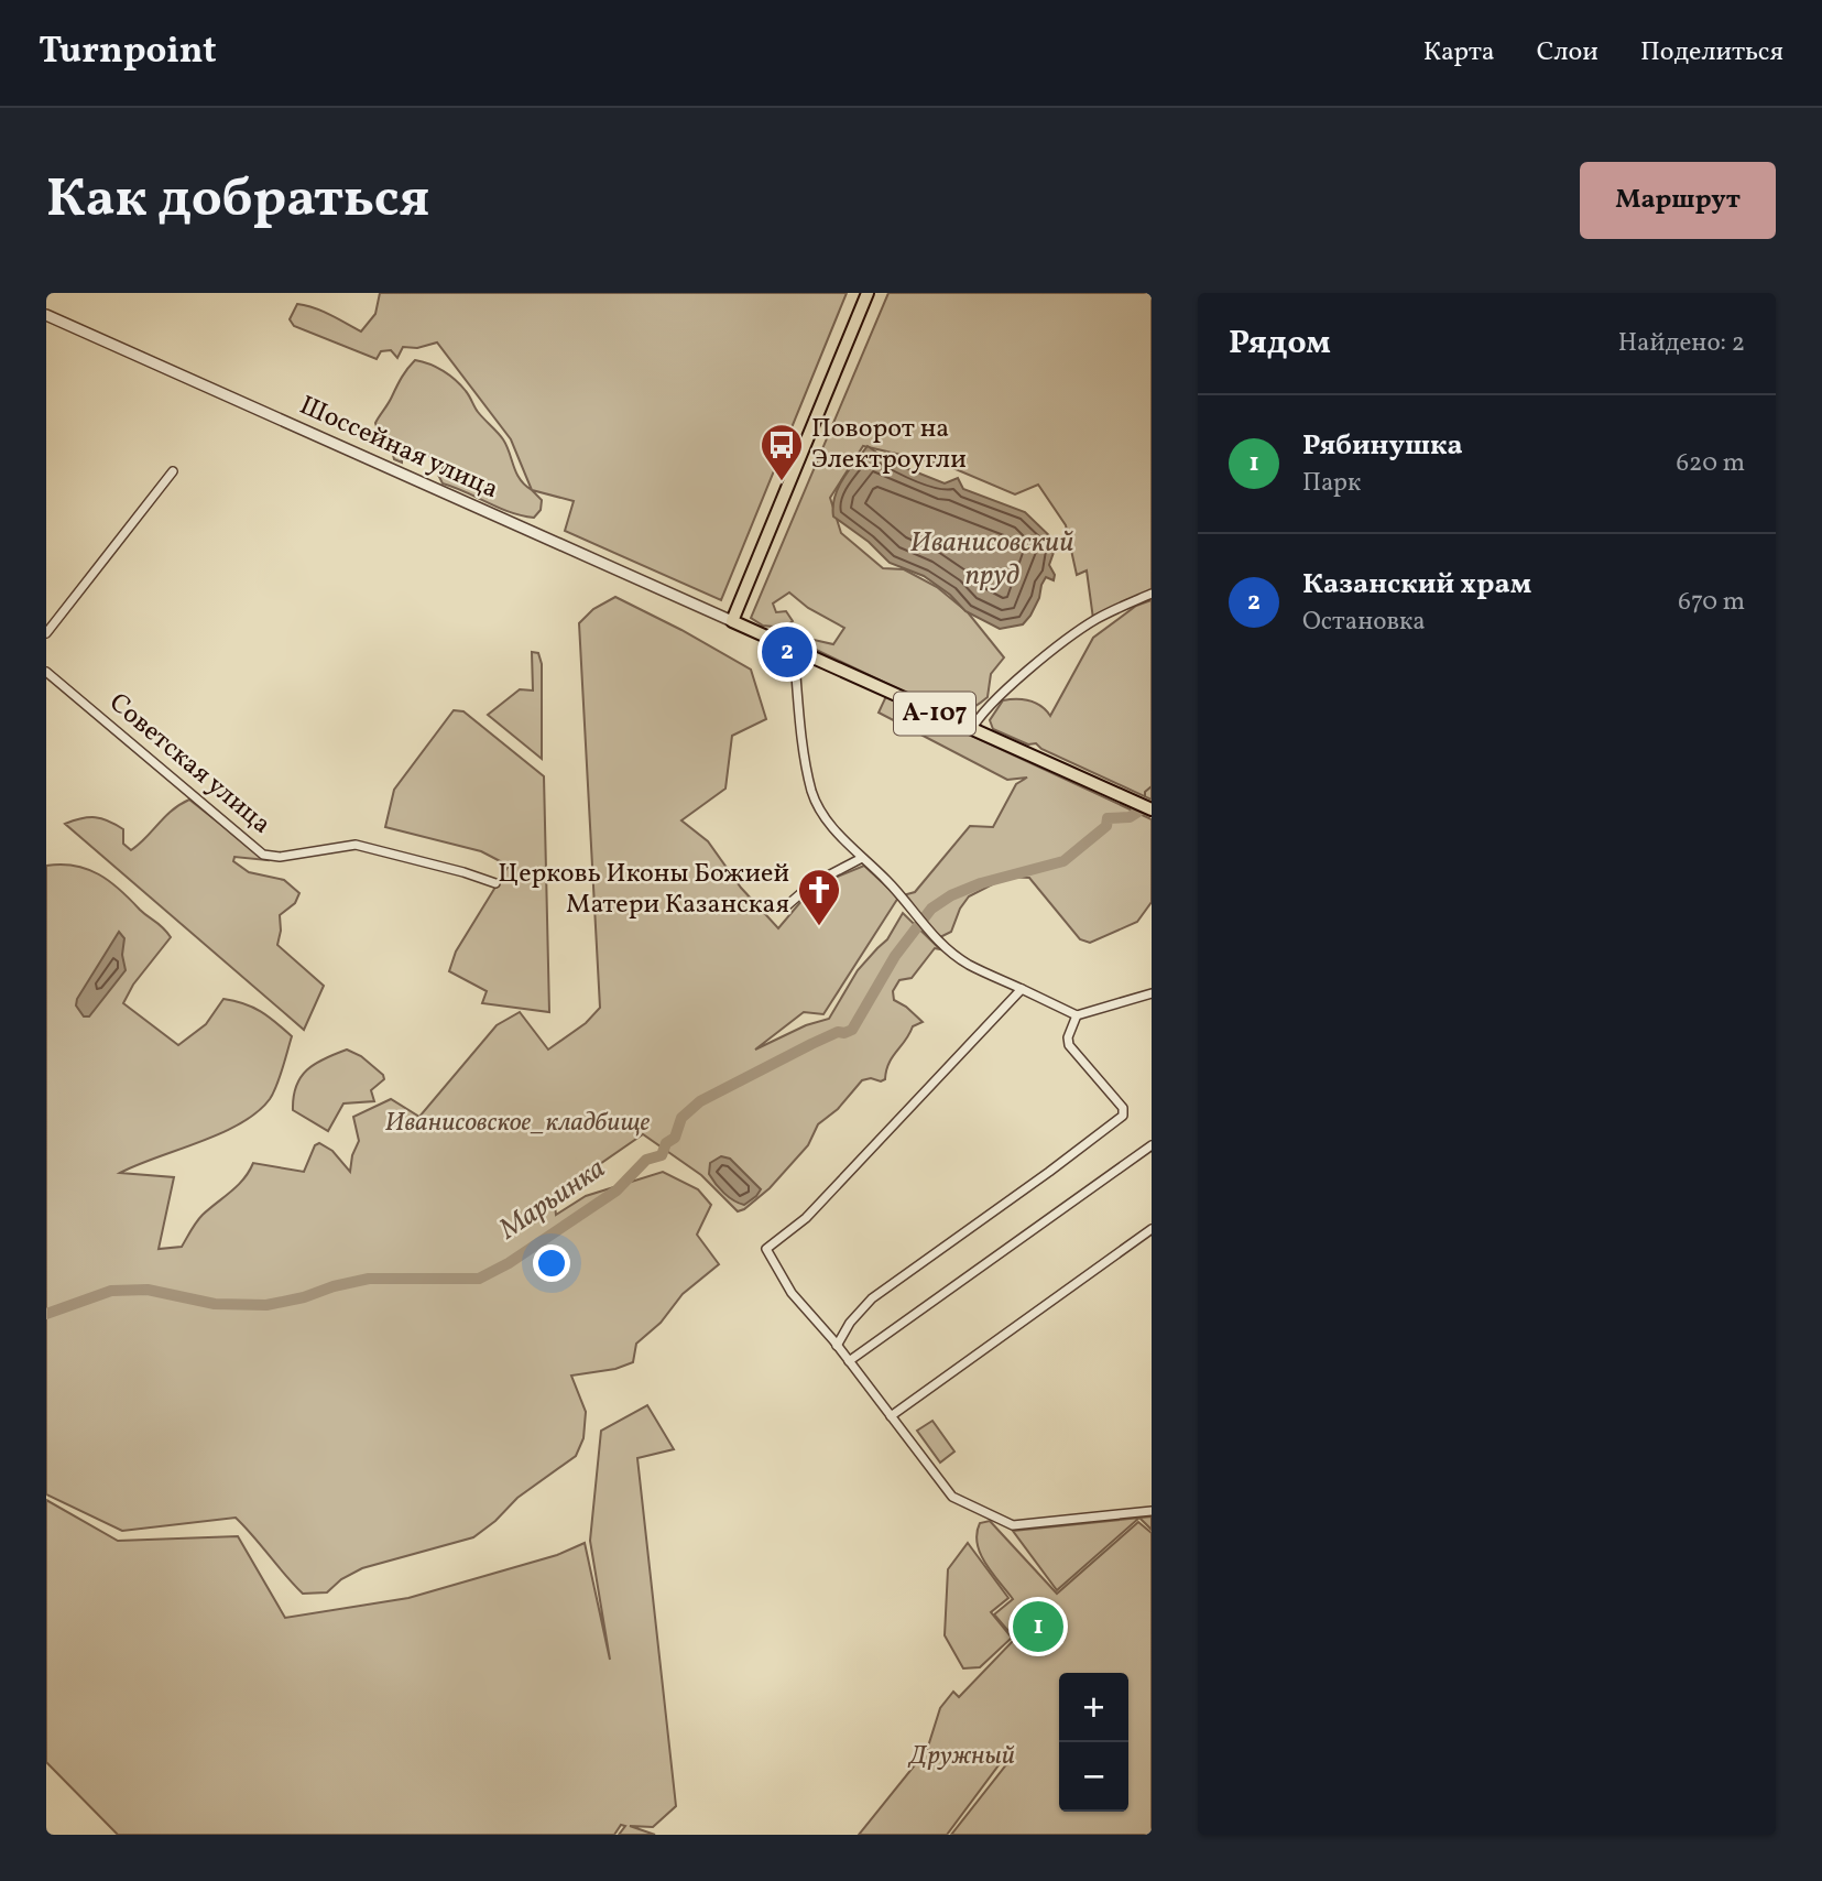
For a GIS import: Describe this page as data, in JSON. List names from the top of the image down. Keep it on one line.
{"streets":{"highway":["А-107"],"street":["Шоссейная улица","Советская улица"]},"crossings":[["Шоссейная улица","А-107"]],"water":["Иванисовский пруд","Марьинка"],"parks":["Иванисовское_кладбище","Дружный"],"places":{"bus stop":["Поворот на Электроугли"],"church":["Церковь Иконы Божией Матери Казанская"]},"page":{"header":"Turnpoint","nav":["Карта","Слои","Поделиться"],"buttons":"Маршрут","title":"Как добраться","heading":["Рядом","Найдено: 2"],"list":[{"mark":"1","name":"Рябинушка","note":"Парк","value":"620 m"},{"mark":"2","name":"Казанский храм","note":"Остановка","value":"670 m"}],"pins":["2","1"],"map_buttons":["+","−"]}}
